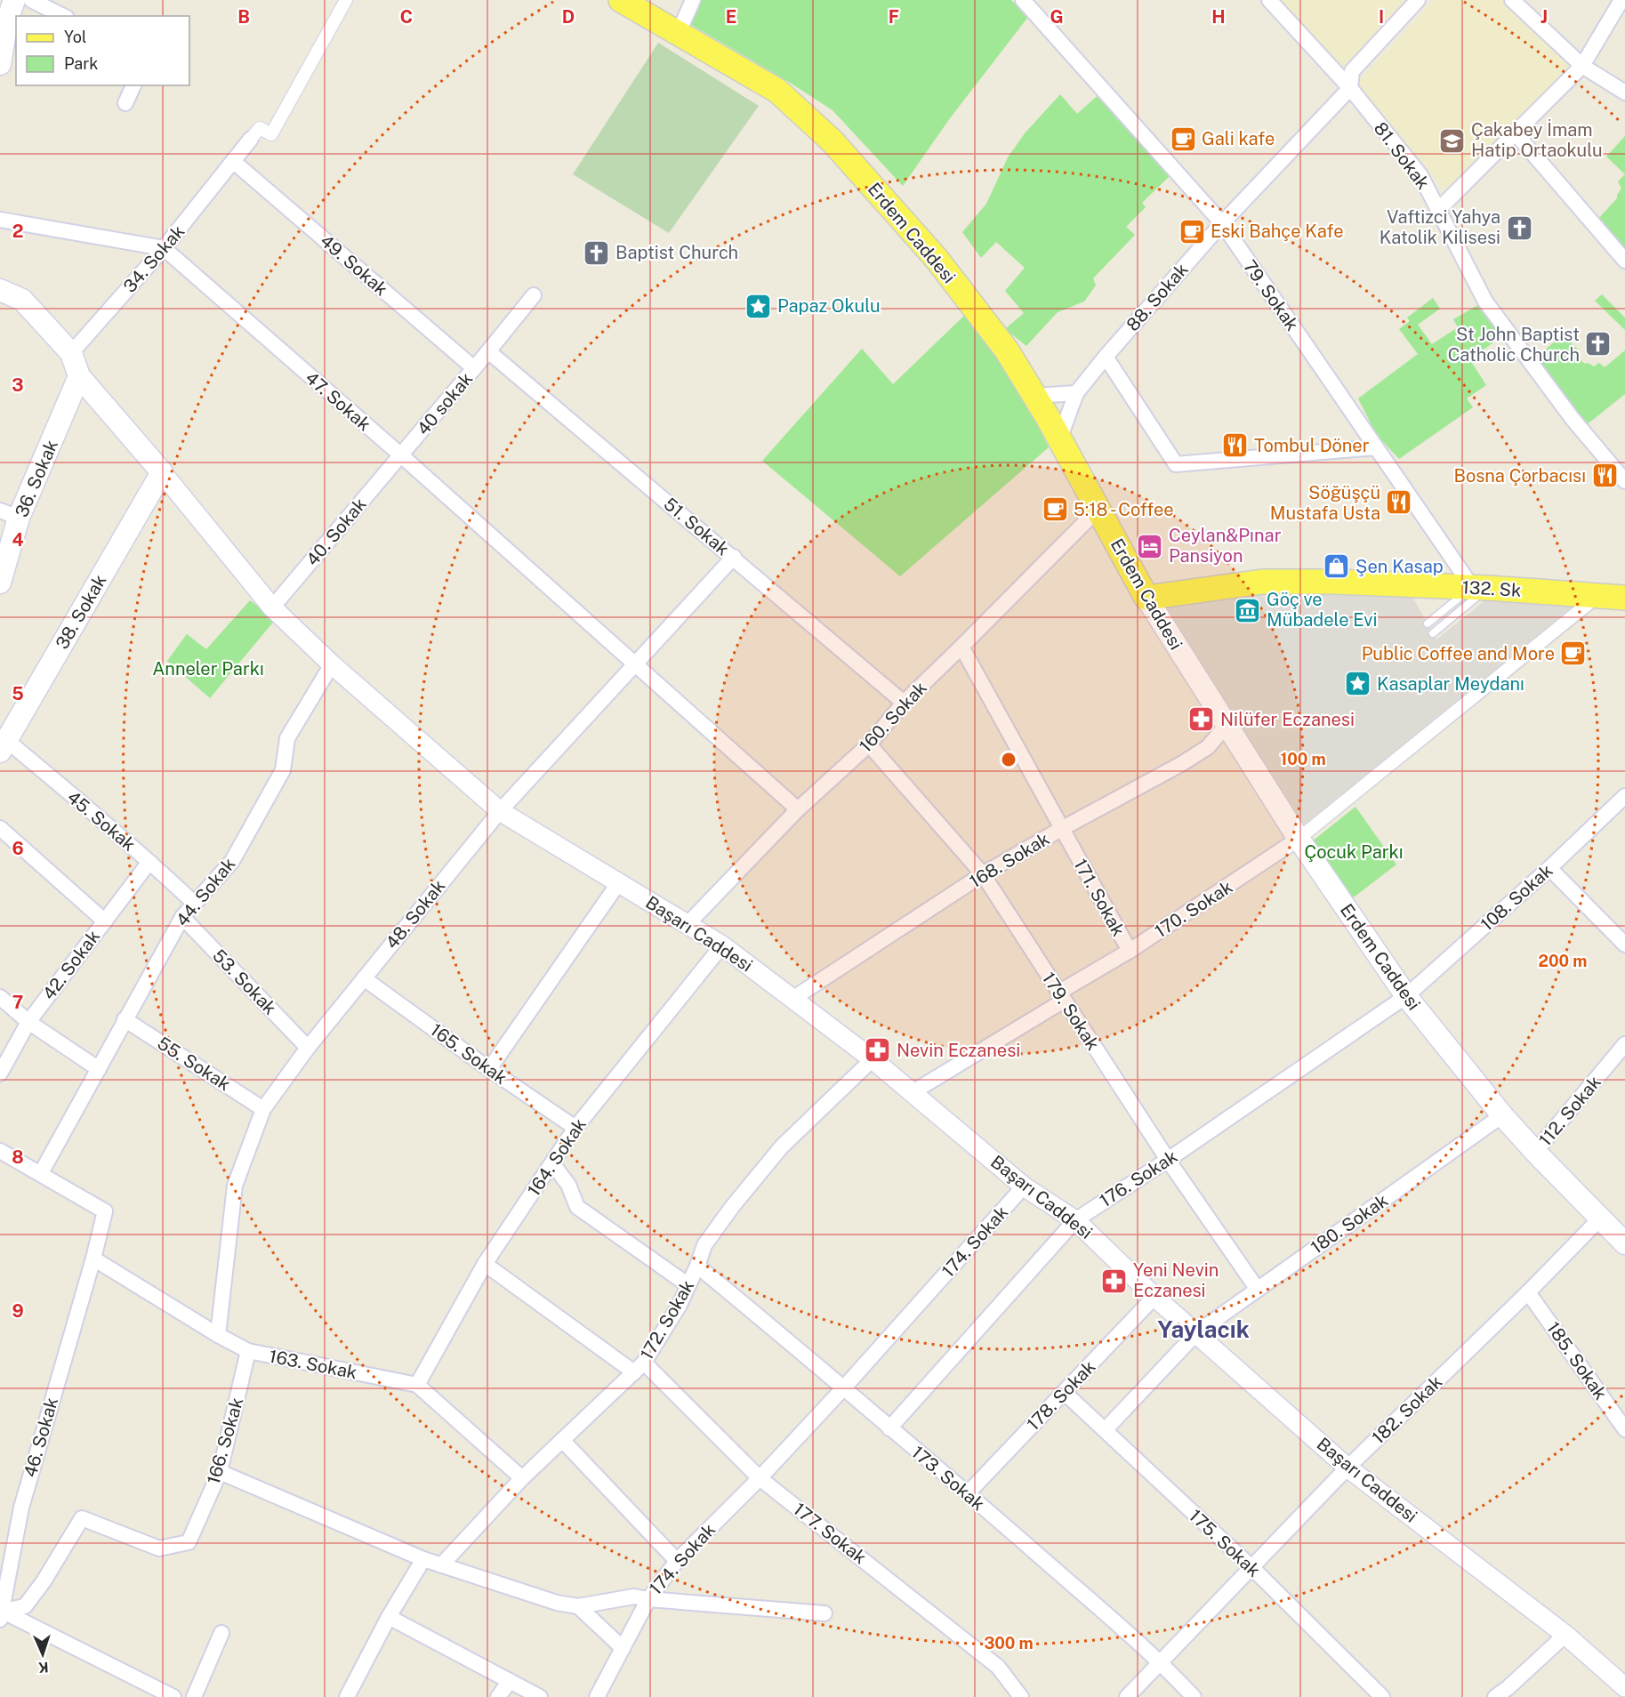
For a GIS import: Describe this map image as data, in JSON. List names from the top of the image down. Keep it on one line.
{"streets":{"main road":["Erdem Caddesi","36. Sokak","132. Sk","38. Sokak"],"street":["81. Sokak","34. Sokak","49. Sokak","79. Sokak","88. Sokak","47. Sokak","40 sokak","51. Sokak","40. Sokak","160. Sokak","45. Sokak","168. Sokak","44. Sokak","171. Sokak","108. Sokak","170. Sokak","48. Sokak","Başarı Caddesi","42. Sokak","53. Sokak","179. Sokak","165. Sokak","55. Sokak","112. Sokak","164. Sokak","176. Sokak","180. Sokak","174. Sokak","172. Sokak","185. Sokak","163. Sokak","178. Sokak","182. Sokak","46. Sokak","166. Sokak","173. Sokak","177. Sokak","175. Sokak"]},"crossings":[["81. Sokak","88. Sokak"],["Erdem Caddesi","88. Sokak"],["Erdem Caddesi","132. Sk"],["Erdem Caddesi","160. Sokak"],["Erdem Caddesi","168. Sokak"],["Erdem Caddesi","108. Sokak"],["Erdem Caddesi","170. Sokak"],["Erdem Caddesi","112. Sokak"],["Erdem Caddesi","176. Sokak"],["Erdem Caddesi","180. Sokak"],["Erdem Caddesi","182. Sokak"],["34. Sokak","49. Sokak"],["34. Sokak","47. Sokak"],["49. Sokak","40 sokak"],["79. Sokak","88. Sokak"],["79. Sokak","132. Sk"],["47. Sokak","40 sokak"],["47. Sokak","40. Sokak"],["47. Sokak","160. Sokak"],["47. Sokak","48. Sokak"],["40 sokak","51. Sokak"],["40 sokak","40. Sokak"],["51. Sokak","160. Sokak"],["51. Sokak","48. Sokak"],["40. Sokak","Başarı Caddesi"],["38. Sokak","45. Sokak"],["38. Sokak","Başarı Caddesi"],["160. Sokak","171. Sokak"],["160. Sokak","Başarı Caddesi"],["160. Sokak","179. Sokak"],["45. Sokak","44. Sokak"],["45. Sokak","42. Sokak"],["168. Sokak","171. Sokak"],["168. Sokak","Başarı Caddesi"],["168. Sokak","179. Sokak"],["44. Sokak","Başarı Caddesi"],["44. Sokak","53. Sokak"],["44. Sokak","55. Sokak"],["44. Sokak","46. Sokak"],["171. Sokak","170. Sokak"],["108. Sokak","176. Sokak"],["170. Sokak","Başarı Caddesi"],["170. Sokak","179. Sokak"],["48. Sokak","Başarı Caddesi"],["48. Sokak","53. Sokak"],["48. Sokak","165. Sokak"],["48. Sokak","55. Sokak"],["48. Sokak","163. Sokak"],["Başarı Caddesi","164. Sokak"],["Başarı Caddesi","176. Sokak"],["Başarı Caddesi","180. Sokak"],["Başarı Caddesi","174. Sokak"],["Başarı Caddesi","172. Sokak"],["Başarı Caddesi","178. Sokak"],["Başarı Caddesi","182. Sokak"],["179. Sokak","176. Sokak"],["179. Sokak","180. Sokak"],["165. Sokak","164. Sokak"],["164. Sokak","163. Sokak"],["164. Sokak","177. Sokak"],["176. Sokak","173. Sokak"],["180. Sokak","175. Sokak"],["174. Sokak","172. Sokak"],["174. Sokak","166. Sokak"],["174. Sokak","173. Sokak"],["174. Sokak","177. Sokak"],["172. Sokak","173. Sokak"],["172. Sokak","177. Sokak"],["185. Sokak","182. Sokak"],["163. Sokak","46. Sokak"],["163. Sokak","166. Sokak"],["178. Sokak","173. Sokak"],["178. Sokak","175. Sokak"],["182. Sokak","173. Sokak"],["182. Sokak","175. Sokak"],["46. Sokak","166. Sokak"]],"districts":["Yaylacık"],"parks":["Anneler Parkı","Çocuk Parkı"],"places":{"cafe":["Gali kafe","Eski Bahçe Kafe","5:18 - Coffee","Public Coffee and More"],"school or university":["Çakabey İmam Hatip Ortaokulu"],"church":["Vaftizci Yahya Katolik Kilisesi","Baptist Church","St John Baptist Catholic Church"],"place":["Papaz Okulu","Kasaplar Meydanı"],"restaurant":["Tombul Döner","Bosna Çorbacısı","Söğüşçü Mustafa Usta"],"hotel":["Ceylan&Pınar Pansiyon"],"shop":["Şen Kasap"],"museum":["Göç ve Mübadele Evi"],"pharmacy":["Nilüfer Eczanesi","Nevin Eczanesi","Yeni Nevin Eczanesi"]},"legend":["Yol","Park"],"north":"bottom","grid":{"columns":["B","C","D","E","F","G","H","I","J"],"rows":["2","3","4","5","6","7","8","9"]},"rings":["100 m","200 m","300 m"]}
